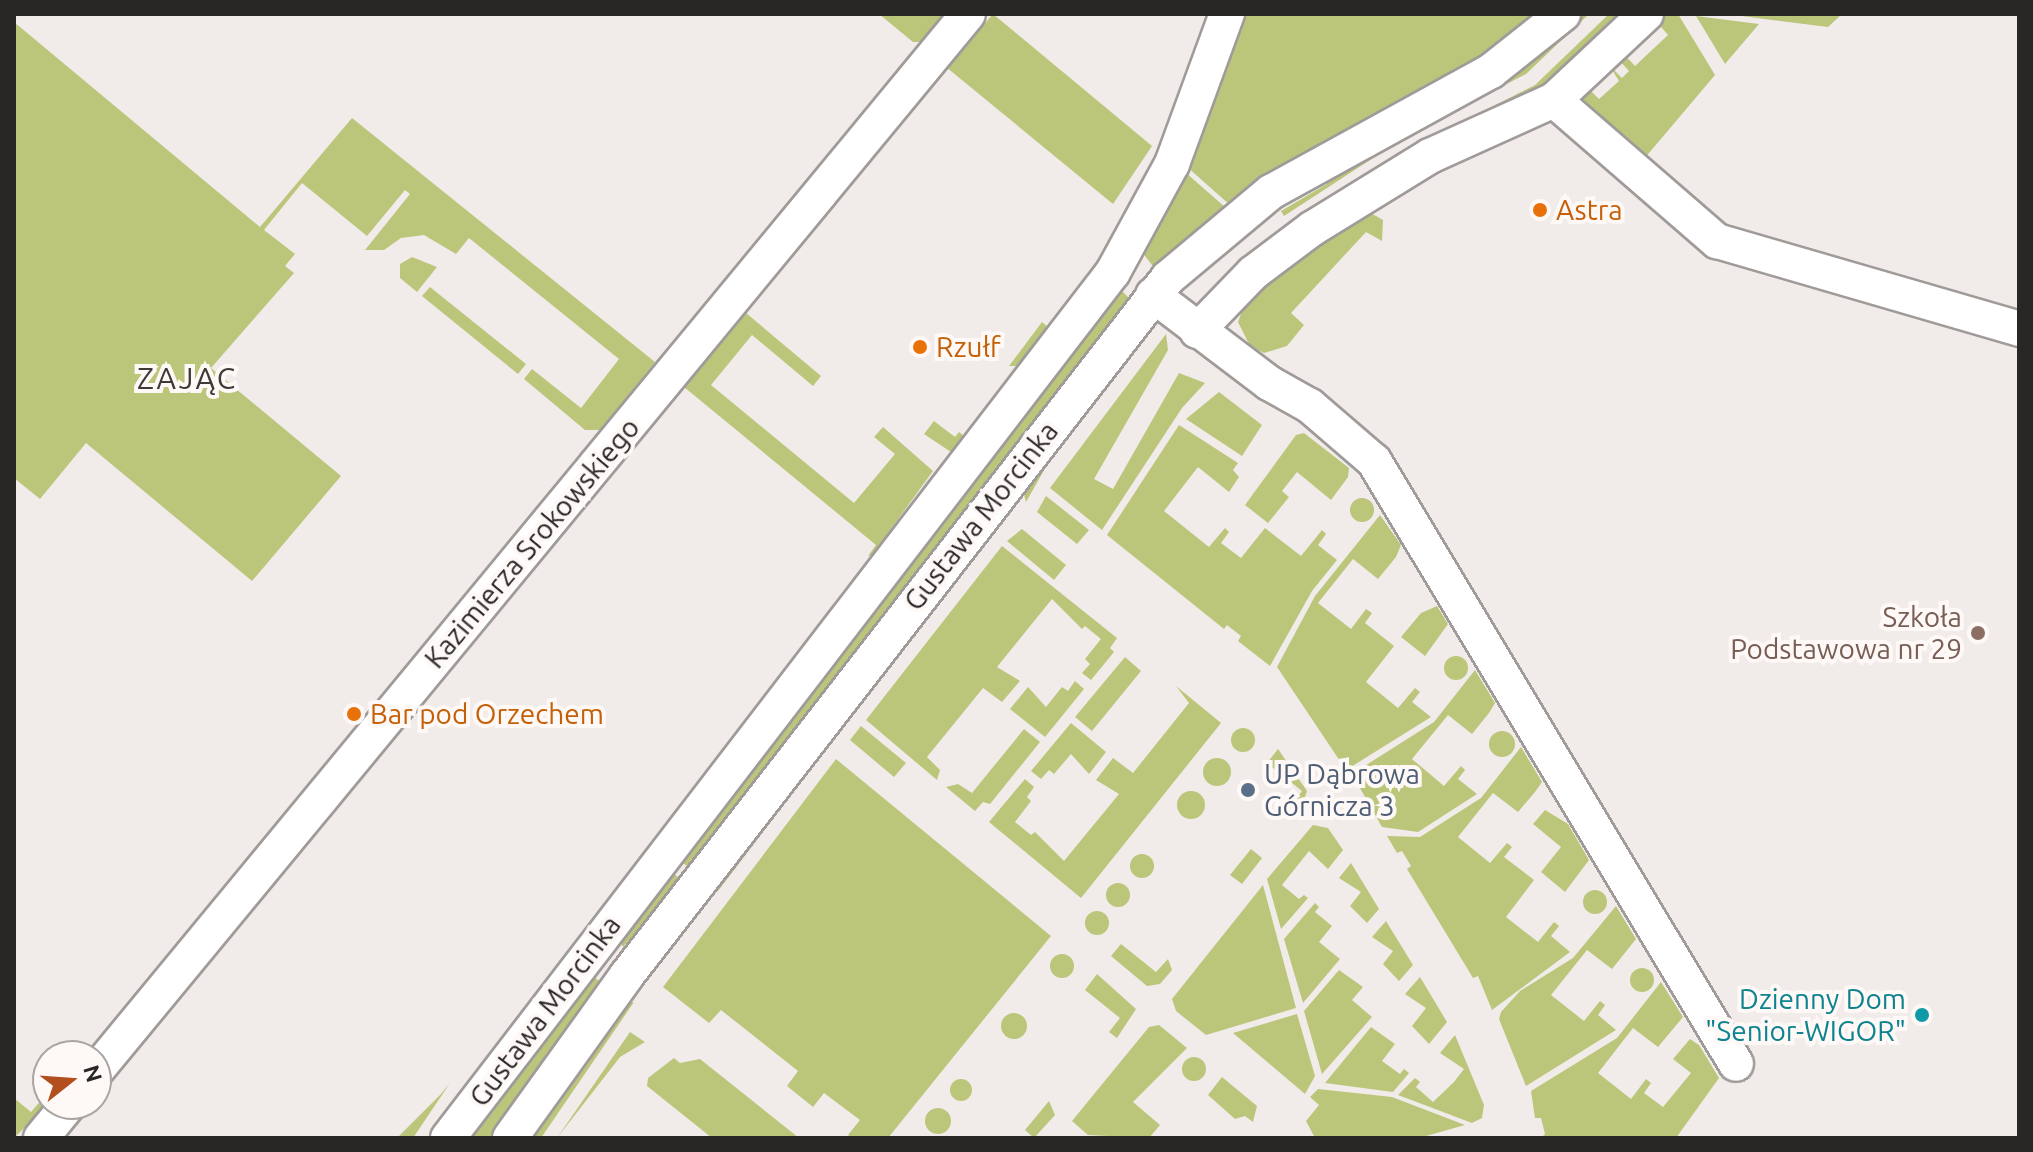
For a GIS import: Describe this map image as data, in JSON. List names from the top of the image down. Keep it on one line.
{"streets":{"street":["Gustawa Morcinka","Kazimierza Srokowskiego"]},"districts":["ZAJĄC"],"places":["Astra","Rzułf","Szkoła Podstawowa nr 29","Bar pod Orzechem","UP Dąbrowa Górnicza 3","Dzienny Dom \"Senior-WIGOR\""],"north":"right"}
